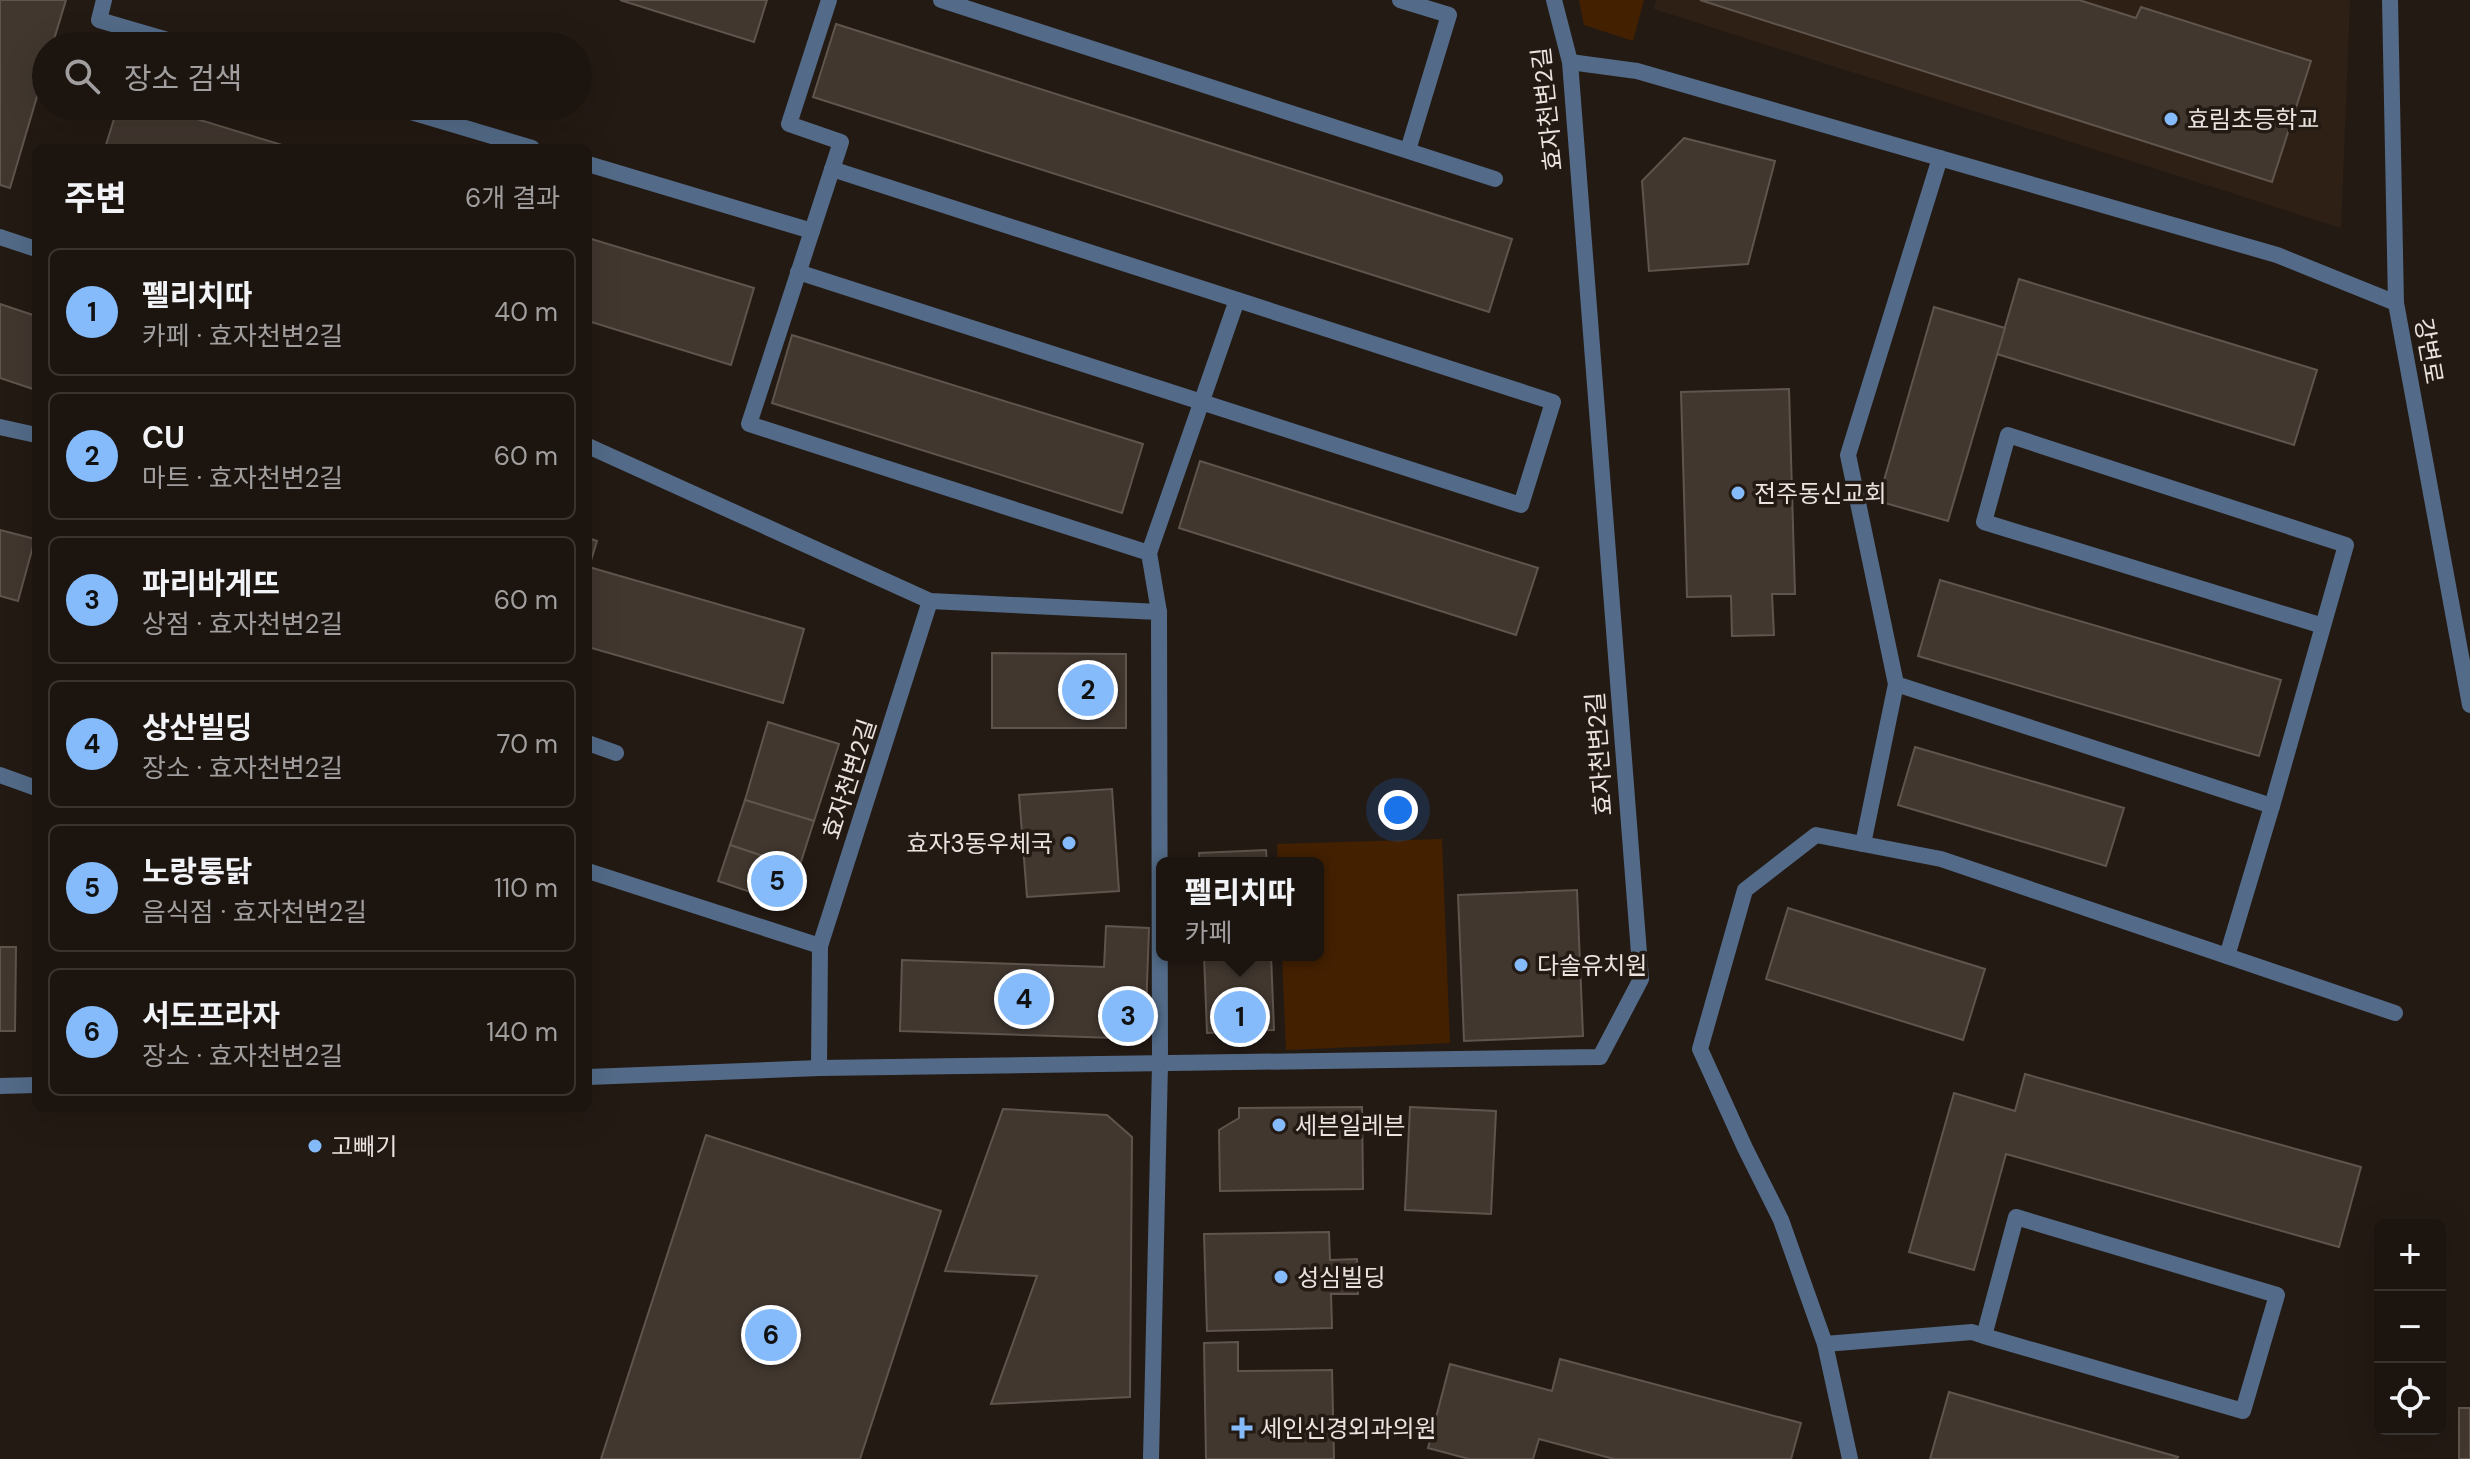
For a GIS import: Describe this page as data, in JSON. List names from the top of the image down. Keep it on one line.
{"streets":{"street":["효자천변2길","강변로"]},"places":{"other":["효림초등학교","전주동신교회","효자3동우체국","다솔유치원","세븐일레븐","고빼기","성심빌딩"],"health":["세인신경외과의원"]},"page":{"search":"장소 검색","heading":["주변","6개 결과"],"list":[{"mark":"1","name":"펠리치따","note":"카페 · 효자천변2길","value":"40 m"},{"mark":"2","name":"CU","note":"마트 · 효자천변2길","value":"60 m"},{"mark":"3","name":"파리바게뜨","note":"상점 · 효자천변2길","value":"60 m"},{"mark":"4","name":"상산빌딩","note":"장소 · 효자천변2길","value":"70 m"},{"mark":"5","name":"노랑통닭","note":"음식점 · 효자천변2길","value":"110 m"},{"mark":"6","name":"서도프라자","note":"장소 · 효자천변2길","value":"140 m"}],"pins":["2","5","4","3","1","6"],"popup":["펠리치따","카페"],"map_buttons":["+","−"]}}
